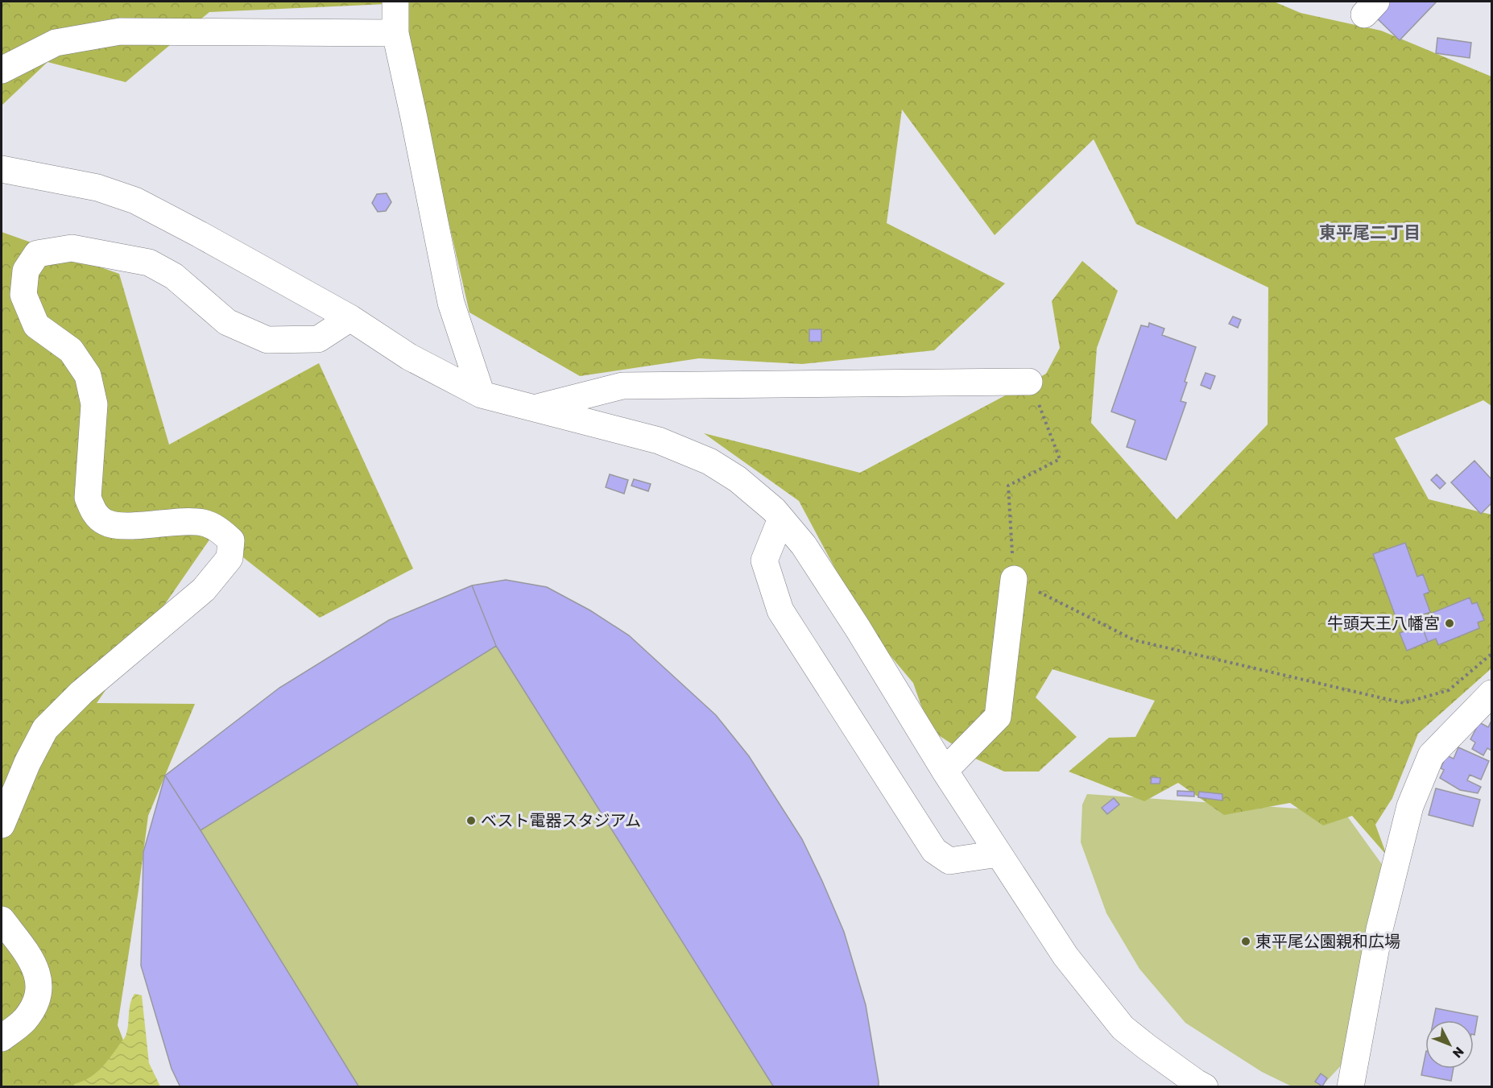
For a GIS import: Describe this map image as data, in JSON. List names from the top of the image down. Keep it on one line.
{"districts":["東平尾二丁目"],"places":["牛頭天王八幡宮","ベスト電器スタジアム","東平尾公園親和広場"],"north":"bottom right"}
